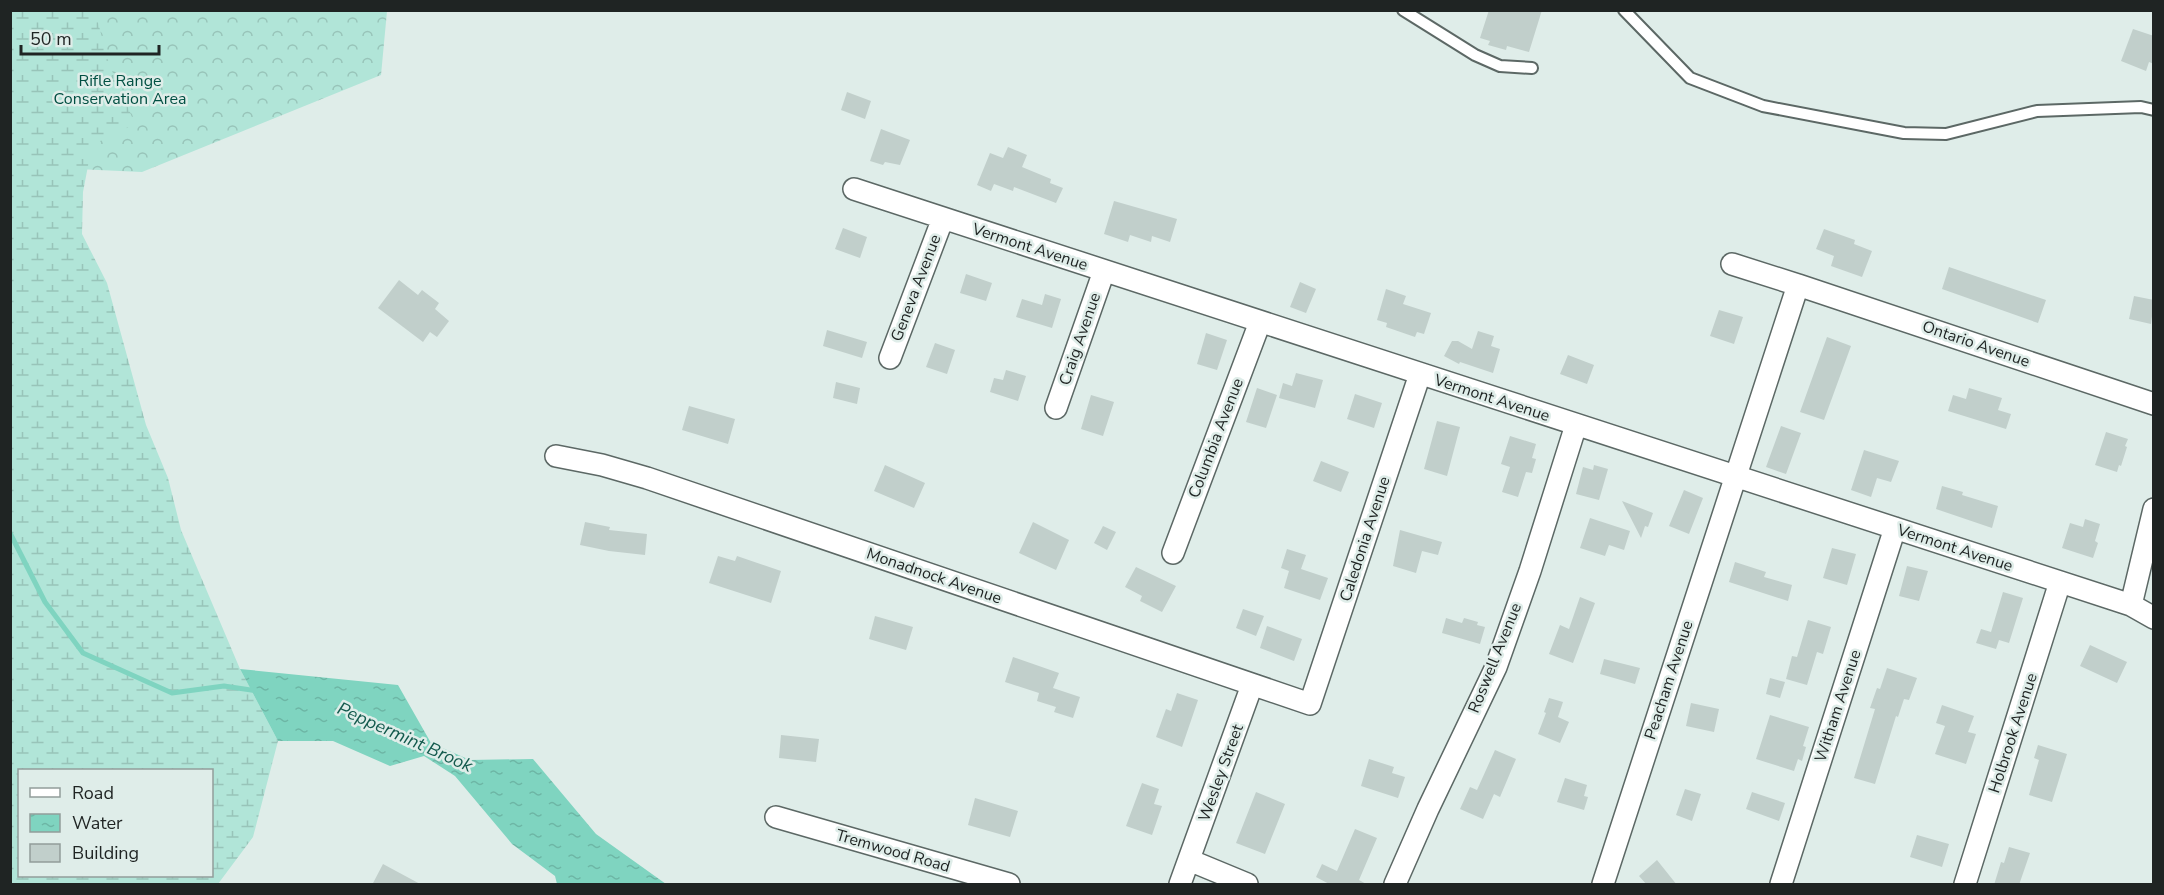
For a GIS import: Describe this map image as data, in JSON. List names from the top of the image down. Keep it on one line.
{"streets":{"street":["Vermont Avenue","Geneva Avenue","Craig Avenue","Ontario Avenue","Columbia Avenue","Caledonia Avenue","Monadnock Avenue","Roswell Avenue","Peacham Avenue","Witham Avenue","Holbrook Avenue","Wesley Street","Tremwood Road"]},"crossings":[["Vermont Avenue","Geneva Avenue"],["Vermont Avenue","Craig Avenue"],["Vermont Avenue","Columbia Avenue"],["Vermont Avenue","Caledonia Avenue"],["Vermont Avenue","Roswell Avenue"],["Vermont Avenue","Peacham Avenue"],["Vermont Avenue","Witham Avenue"],["Vermont Avenue","Holbrook Avenue"],["Caledonia Avenue","Monadnock Avenue"],["Monadnock Avenue","Wesley Street"]],"water":["Peppermint Brook"],"parks":["Rifle Range Conservation Area"],"legend":["Road","Water","Building"],"scale_bar":"50 m"}
